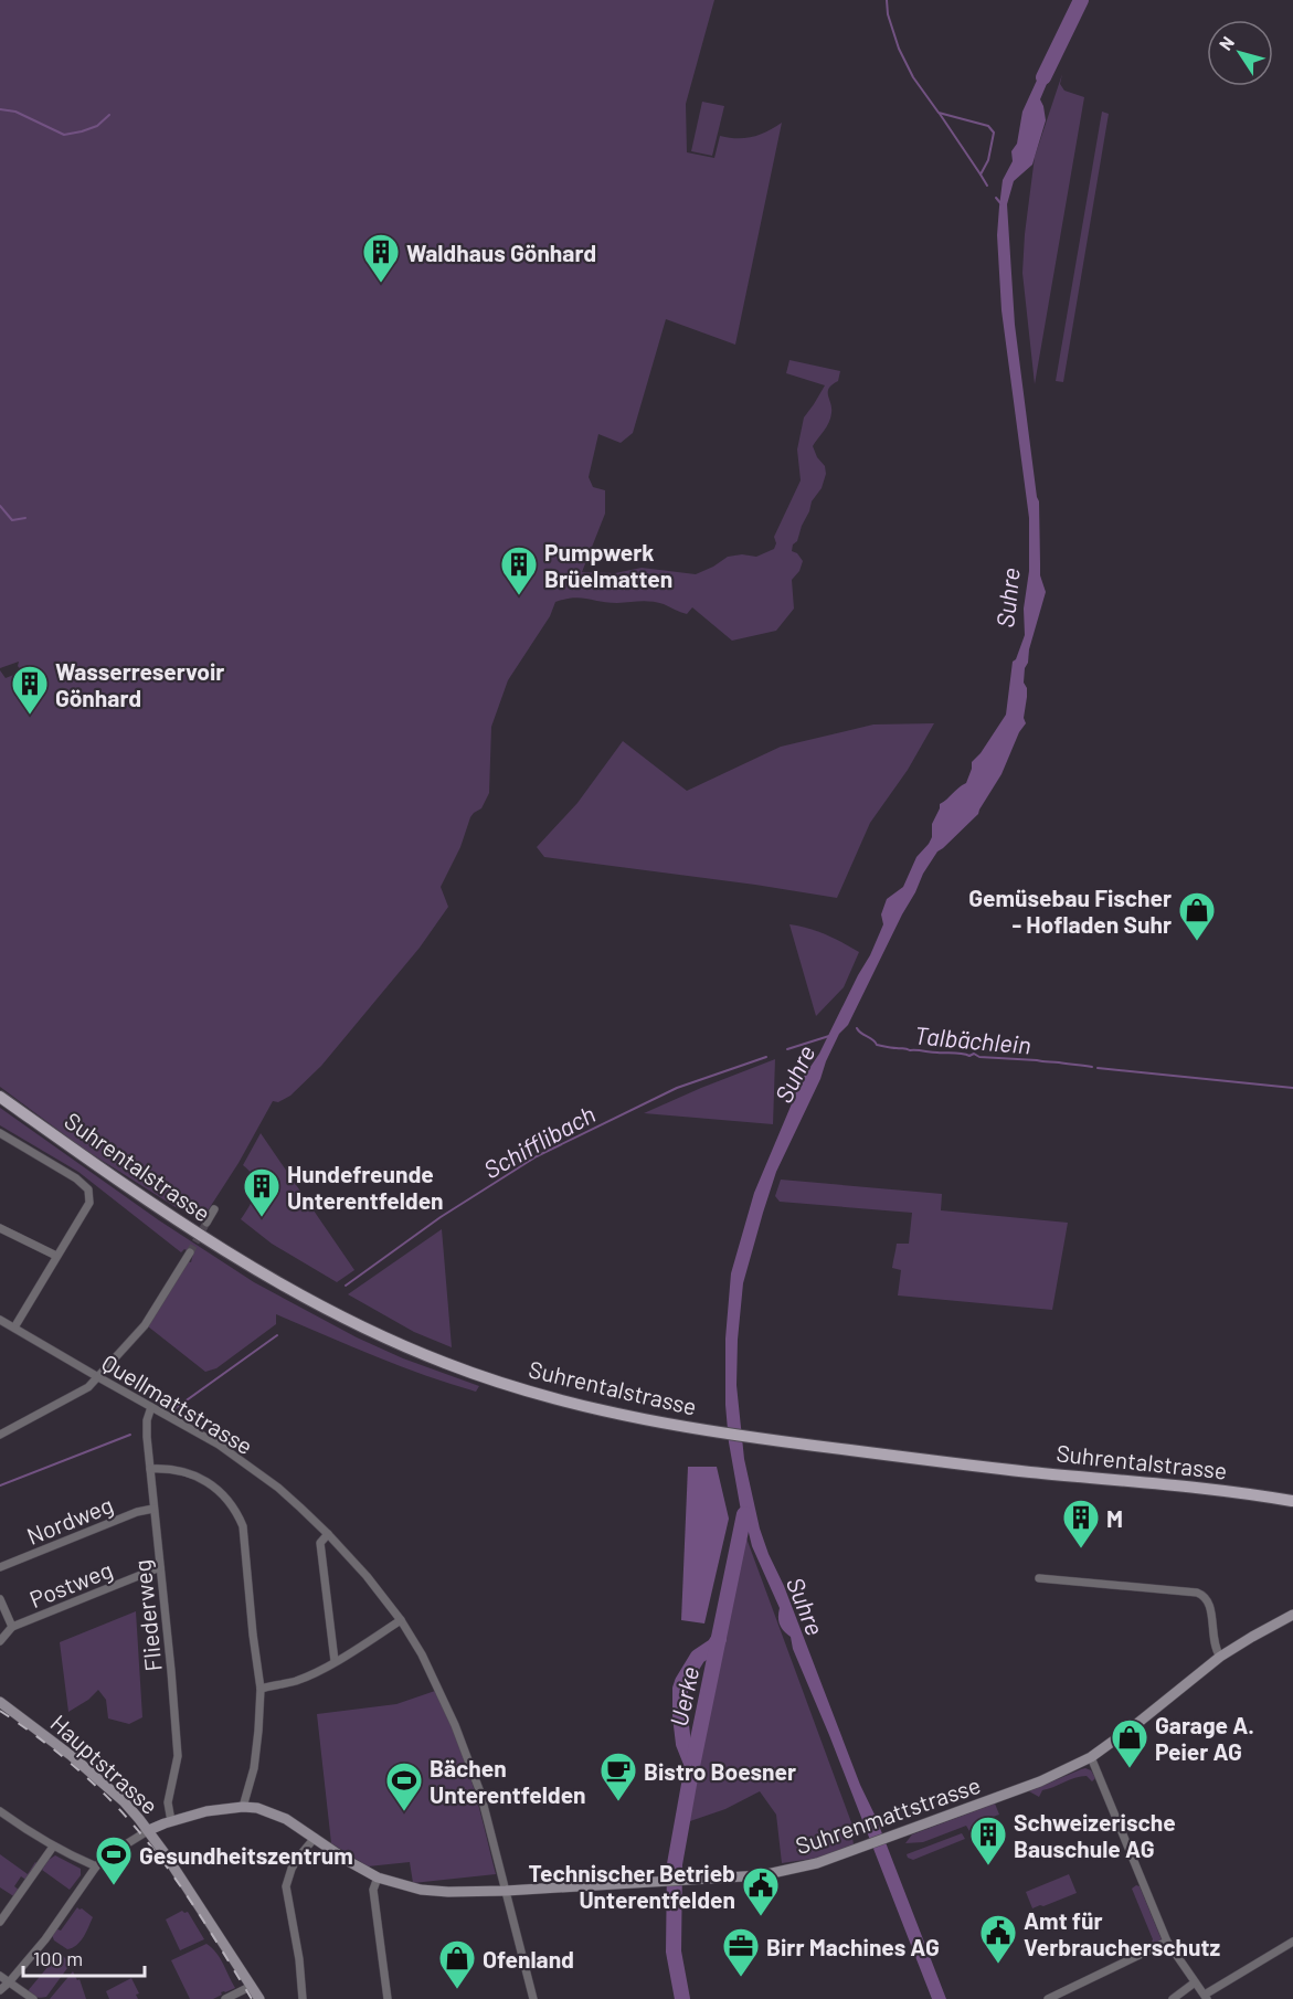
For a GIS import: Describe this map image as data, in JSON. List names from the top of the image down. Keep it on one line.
{"streets":{"main road":["Suhrentalstrasse"],"street":["Quellmattstrasse","Nordweg","Postweg","Fliederweg","Hauptstrasse","Suhrenmattstrasse"]},"crossings":[["Quellmattstrasse","Fliederweg"],["Quellmattstrasse","Suhrenmattstrasse"],["Nordweg","Fliederweg"],["Postweg","Fliederweg"],["Fliederweg","Suhrenmattstrasse"],["Hauptstrasse","Suhrenmattstrasse"]],"water":["Suhre","Talbächlein","Schifflibach","Uerke"],"places":{"building":["Waldhaus Gönhard","Pumpwerk Brüelmatten","Wasserreservoir Gönhard","Hundefreunde Unterentfelden","M","Schweizerische Bauschule AG"],"shop":["Gemüsebau Fischer - Hofladen Suhr","Garage A. Peier AG","Ofenland"],"cafe":["Bistro Boesner"],"sports":["Bächen Unterentfelden","Gesundheitszentrum"],"public building":["Technischer Betrieb Unterentfelden","Amt für Verbraucherschutz"],"office":["Birr Machines AG"]},"scale_bar":"100 m","north":"top left"}
